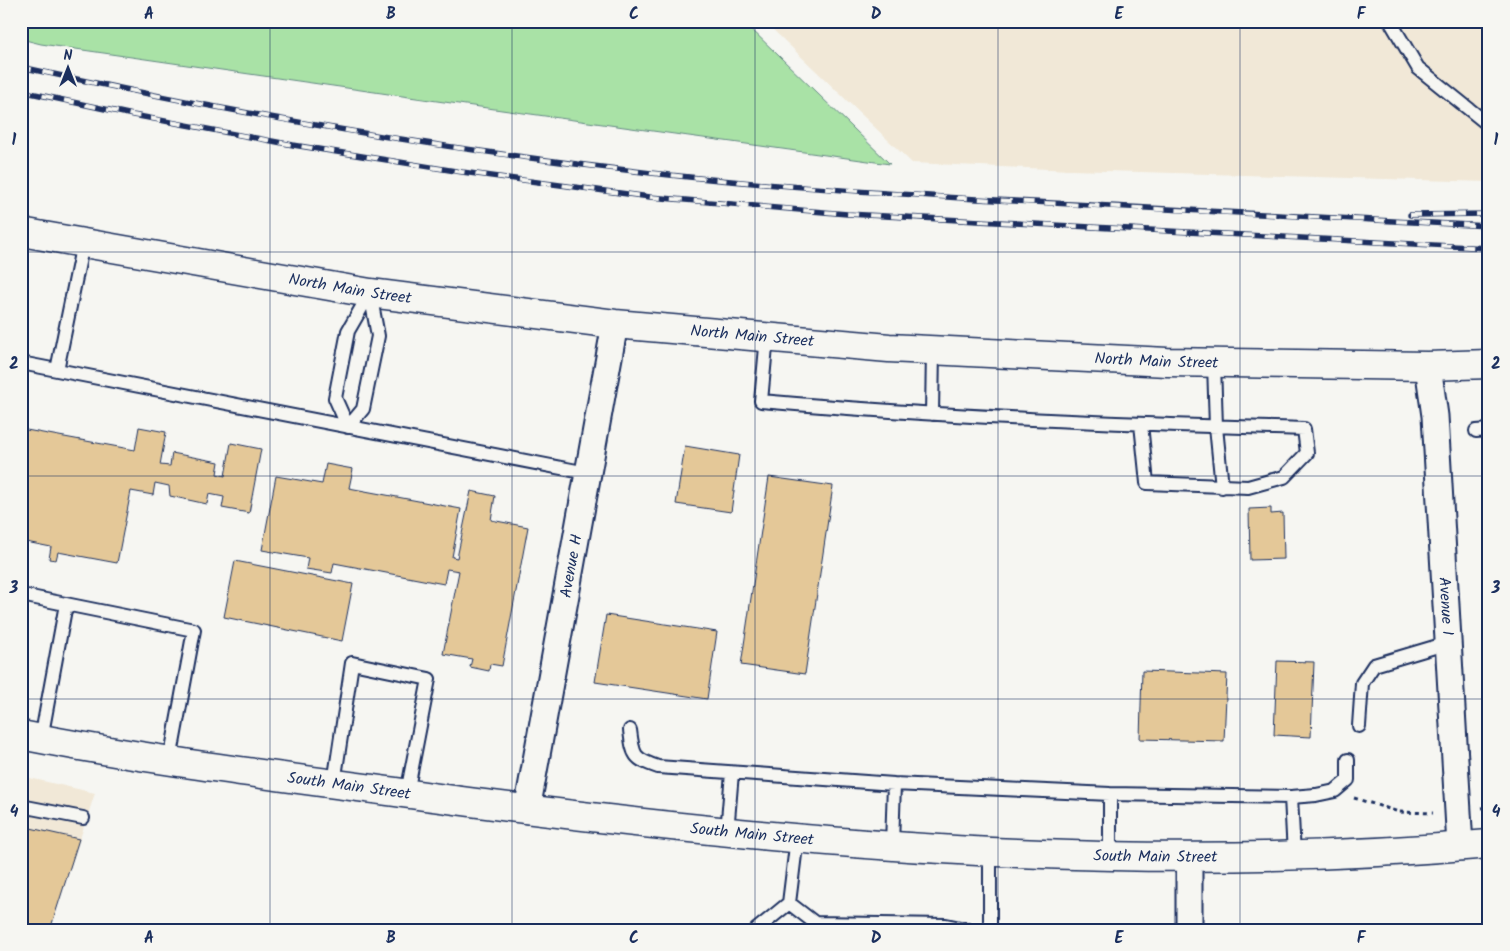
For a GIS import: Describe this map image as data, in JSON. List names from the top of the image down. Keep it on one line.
{"streets":{"highway":["North Main Street","South Main Street"],"street":["Avenue H","Avenue I"]},"crossings":[["North Main Street","Avenue H"],["North Main Street","Avenue I"],["Avenue H","South Main Street"],["Avenue I","South Main Street"]],"north":"top","grid":{"columns":["A","B","C","D","E","F"],"rows":["1","2","3","4"]}}
